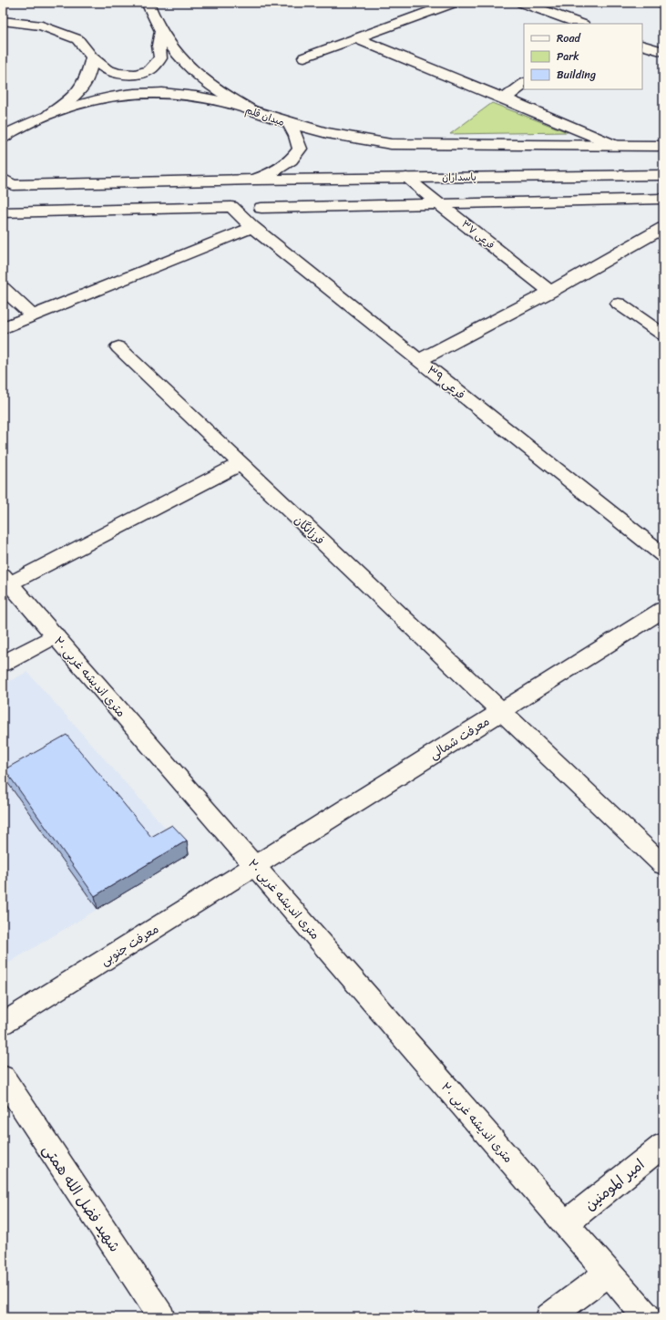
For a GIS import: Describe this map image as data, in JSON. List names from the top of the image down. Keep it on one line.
{"streets":{"main road":["میدان قلم","پاسداران","فرعی ۳۷","فرعی ۳۹","فرزانگان","۲۰ متری اندیشه غربی","معرفت شمالی","معرفت جنوبی","امیر المومنین","شهید فضل الله همتی"]},"crossings":[["میدان قلم","پاسداران"],["پاسداران","فرعی ۳۷"],["فرزانگان","معرفت شمالی"],["۲۰ متری اندیشه غربی","معرفت شمالی"],["۲۰ متری اندیشه غربی","معرفت جنوبی"],["۲۰ متری اندیشه غربی","امیر المومنین"],["معرفت شمالی","معرفت جنوبی"]],"legend":["Road","Park","Building"]}
